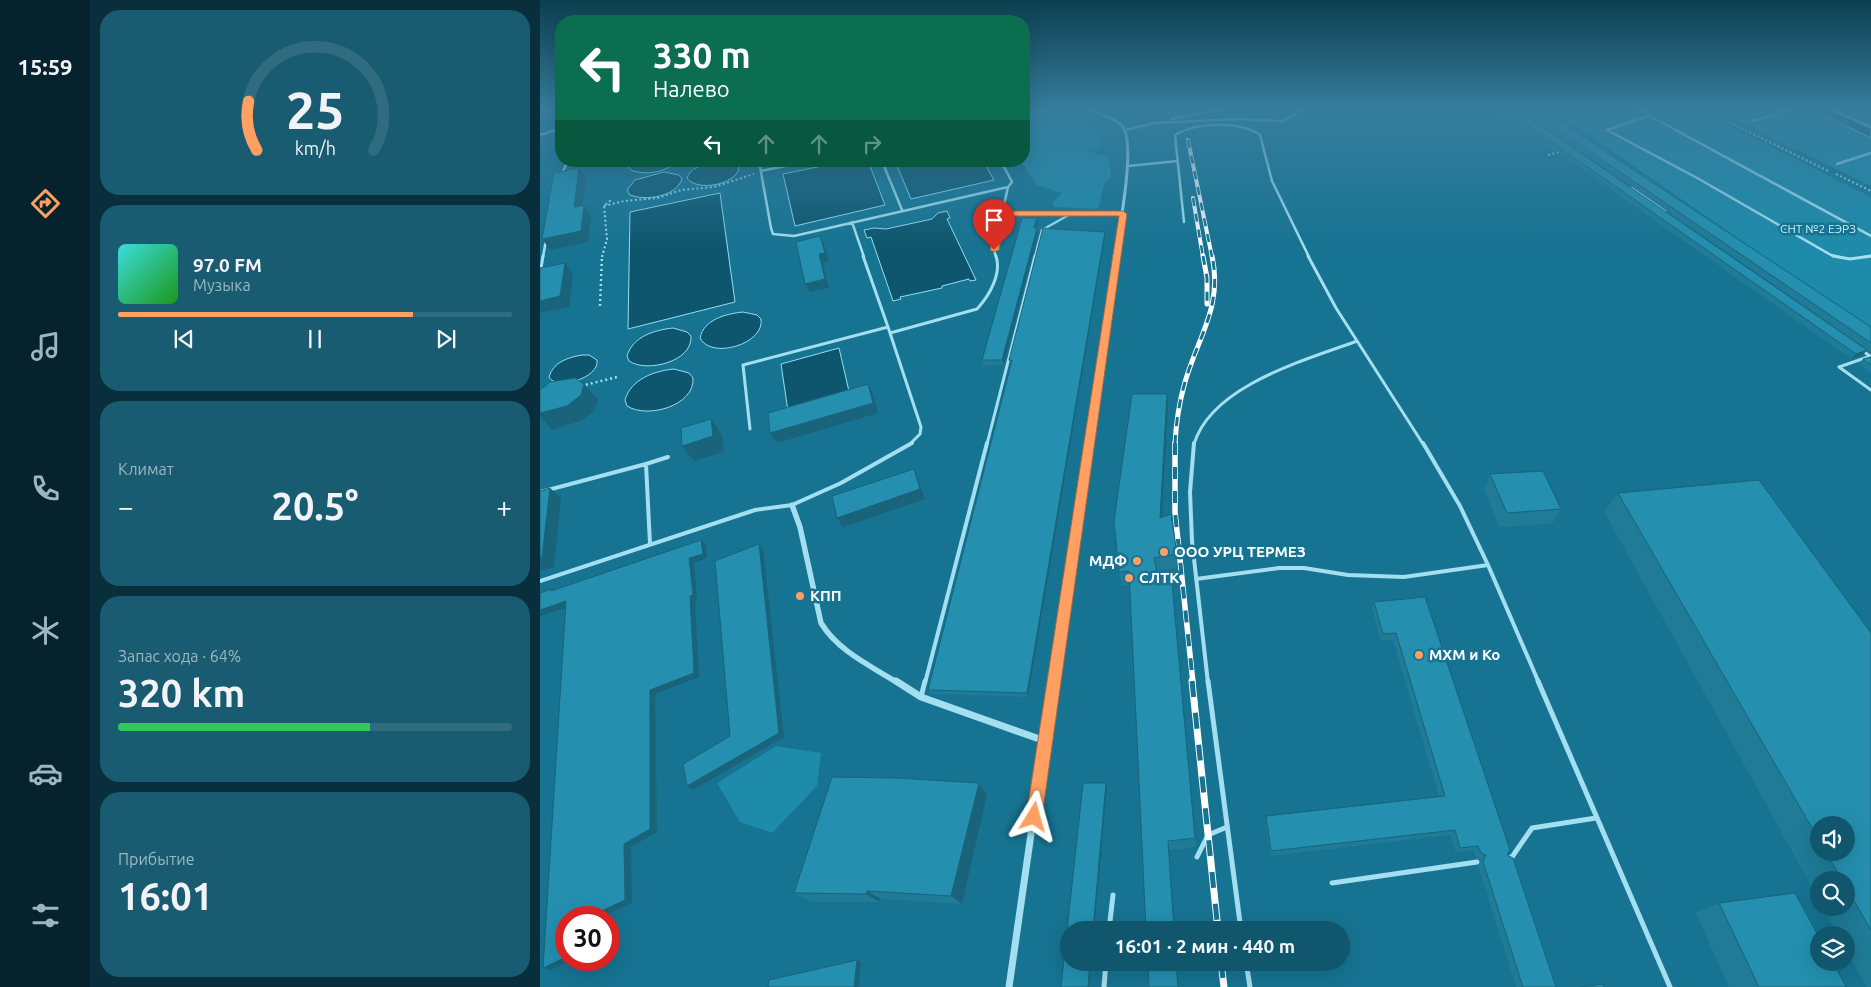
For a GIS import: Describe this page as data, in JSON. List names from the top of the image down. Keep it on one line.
{"parks":["СНТ №2 ЕЭРЗ"],"places":["ООО УРЦ ТЕРМЕЗ","МДФ","СЛТК","КПП","МХМ и Ко"],"page":{"tabs":"15:59","turn":["330 m","Налево"],"song":["97.0 FM","Музыка"],"tile":["Климат",["Запас хода · 64%","320 km"],["Прибытие","16:01"]],"heat":["−","20.5°","+"],"limit":"30","trip":"16:01 · 2 мин · 440 m","gauge":["25","km/h"]}}
